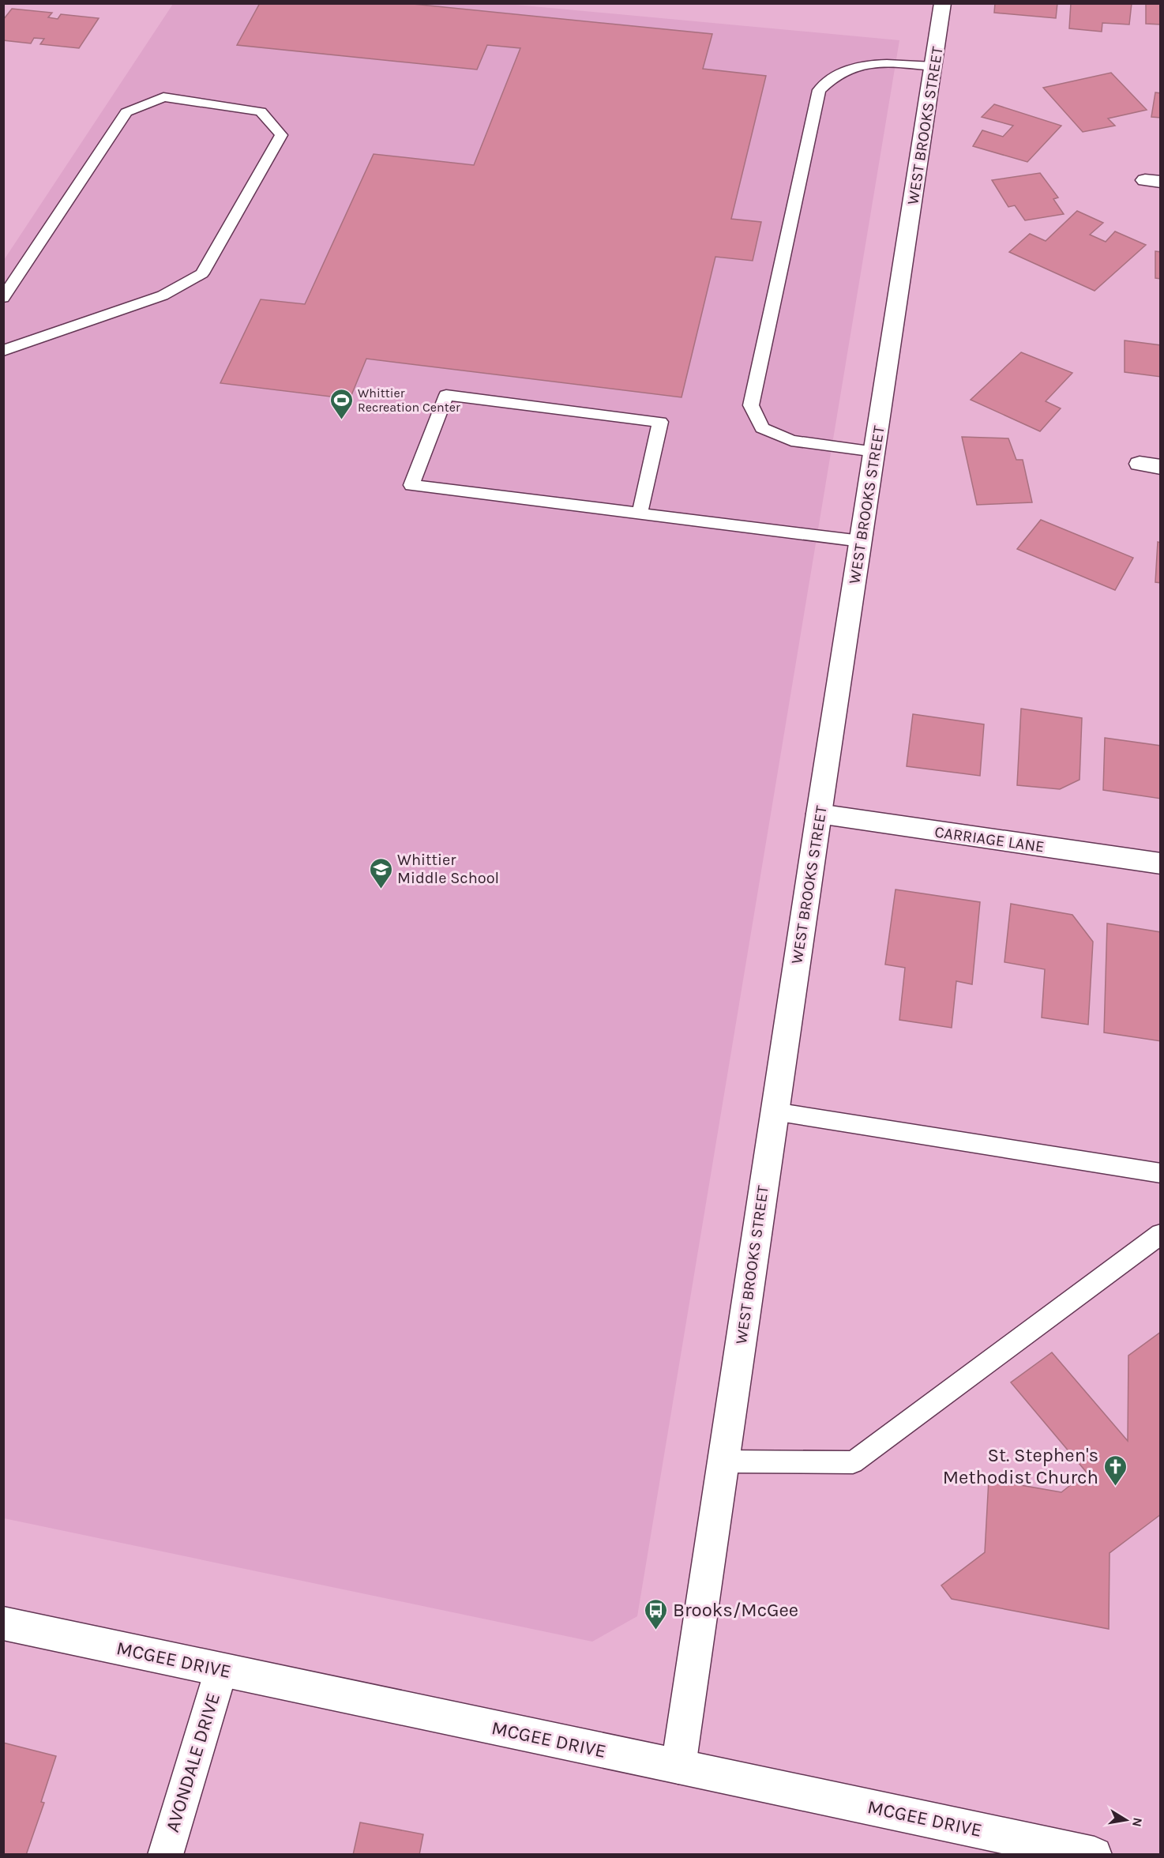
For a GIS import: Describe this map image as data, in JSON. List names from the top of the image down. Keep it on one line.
{"streets":{"street":["WEST BROOKS STREET","CARRIAGE LANE","MCGEE DRIVE","AVONDALE DRIVE"]},"crossings":[["WEST BROOKS STREET","CARRIAGE LANE"],["WEST BROOKS STREET","MCGEE DRIVE"],["MCGEE DRIVE","AVONDALE DRIVE"]],"places":{"sports":["Whittier Recreation Center"],"school or university":["Whittier Middle School"],"church":["St. Stephen's Methodist Church"],"bus stop":["Brooks/McGee"]},"north":"right"}
